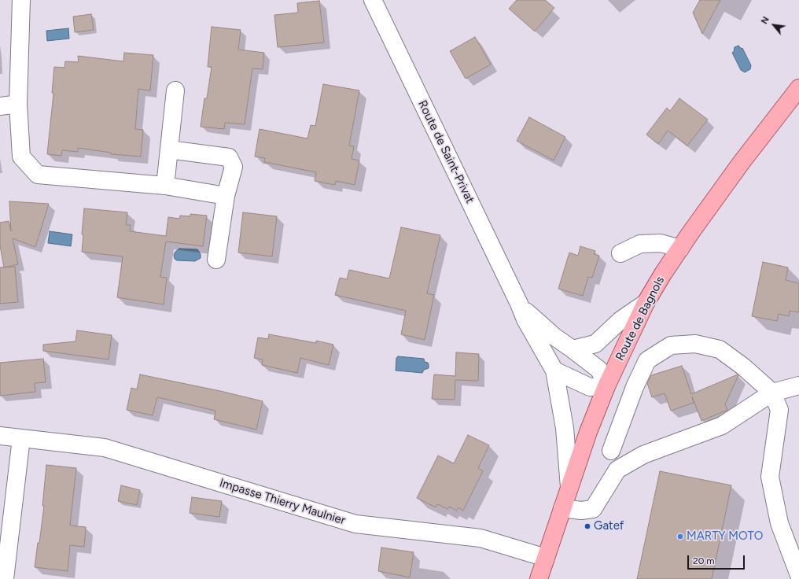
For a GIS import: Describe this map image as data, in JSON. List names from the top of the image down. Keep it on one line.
{"streets":{"main road":["Route de Bagnols"],"street":["Route de Saint-Privat","Impasse Thierry Maulnier"]},"crossings":[["Route de Saint-Privat","Route de Bagnols"],["Route de Bagnols","Impasse Thierry Maulnier"]],"places":["Gatef","MARTY MOTO"],"scale_bar":"20 m","north":"top left"}
